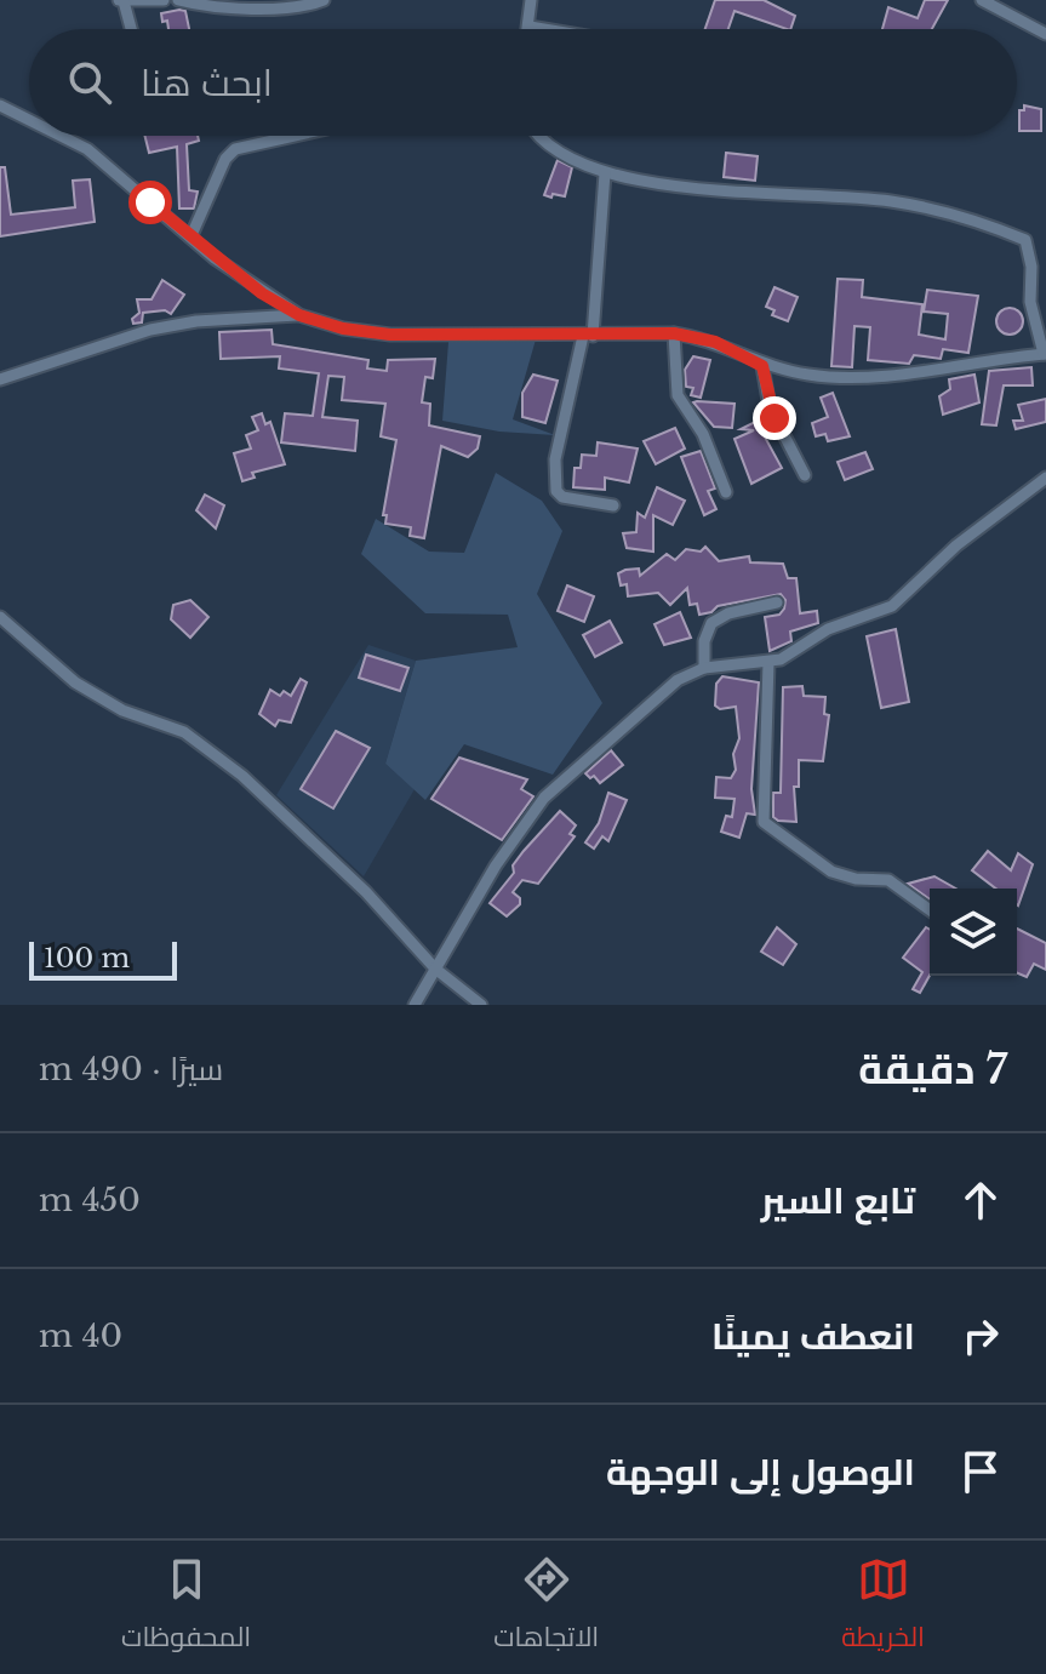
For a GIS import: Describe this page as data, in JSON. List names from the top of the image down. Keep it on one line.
{"scale_bar":"100 m","page":{"search":"ابحث هنا","scale":"100 m","heading":["7 دقيقة","سيرًا · 490 m"],"list":[["تابع السير","450 m"],["انعطف يمينًا","40 m"],"الوصول إلى الوجهة"],"nav":["الخريطة","الاتجاهات","المحفوظات"]}}
